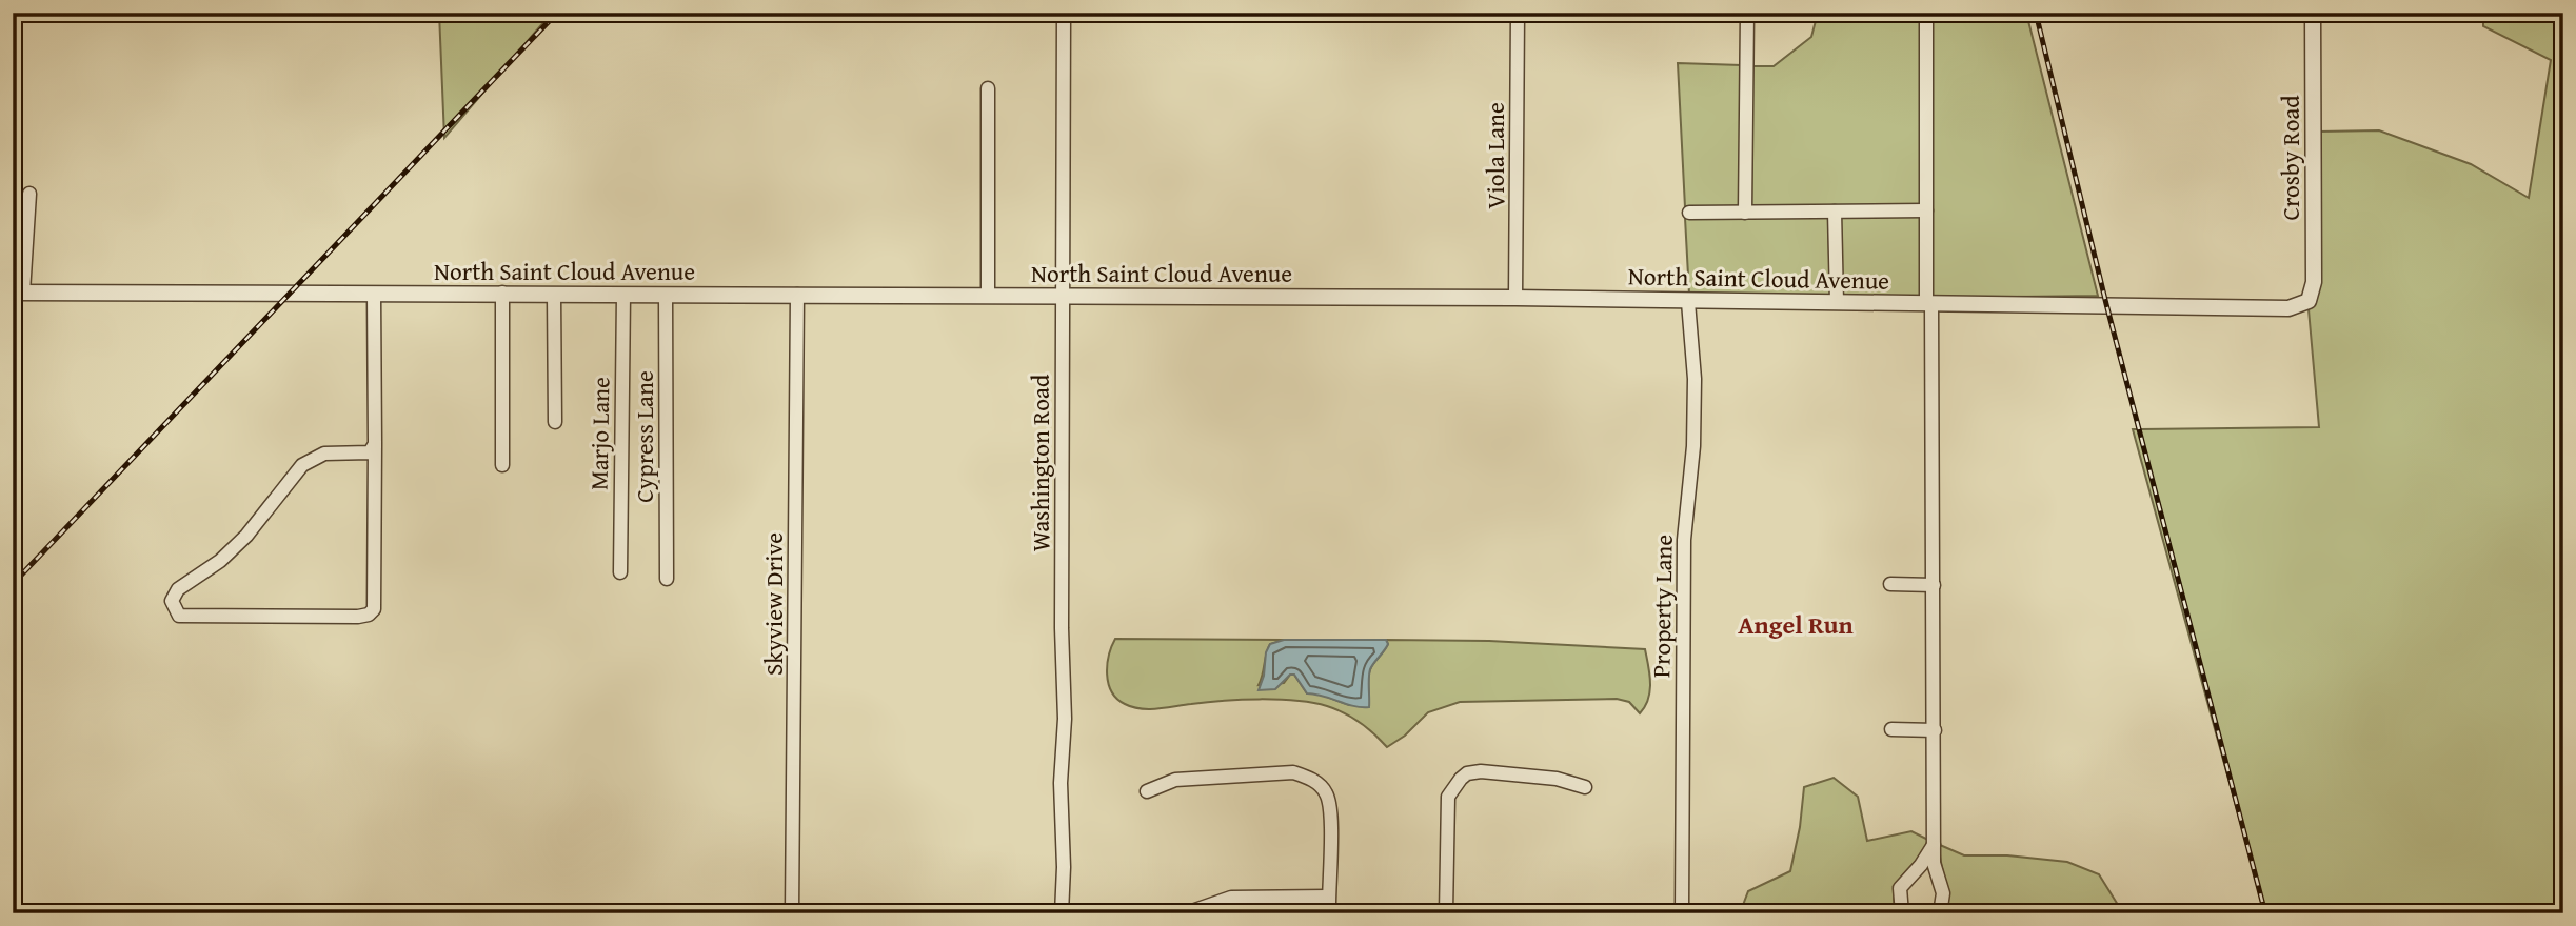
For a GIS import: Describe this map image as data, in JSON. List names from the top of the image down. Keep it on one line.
{"streets":{"street":["Viola Lane","Crosby Road","North Saint Cloud Avenue","Marjo Lane","Cypress Lane","Washington Road","Skyview Drive","Property Lane"]},"crossings":[["Viola Lane","North Saint Cloud Avenue"],["Crosby Road","North Saint Cloud Avenue"],["North Saint Cloud Avenue","Marjo Lane"],["North Saint Cloud Avenue","Cypress Lane"],["North Saint Cloud Avenue","Washington Road"],["North Saint Cloud Avenue","Skyview Drive"],["North Saint Cloud Avenue","Property Lane"]],"districts":["Angel Run"]}
